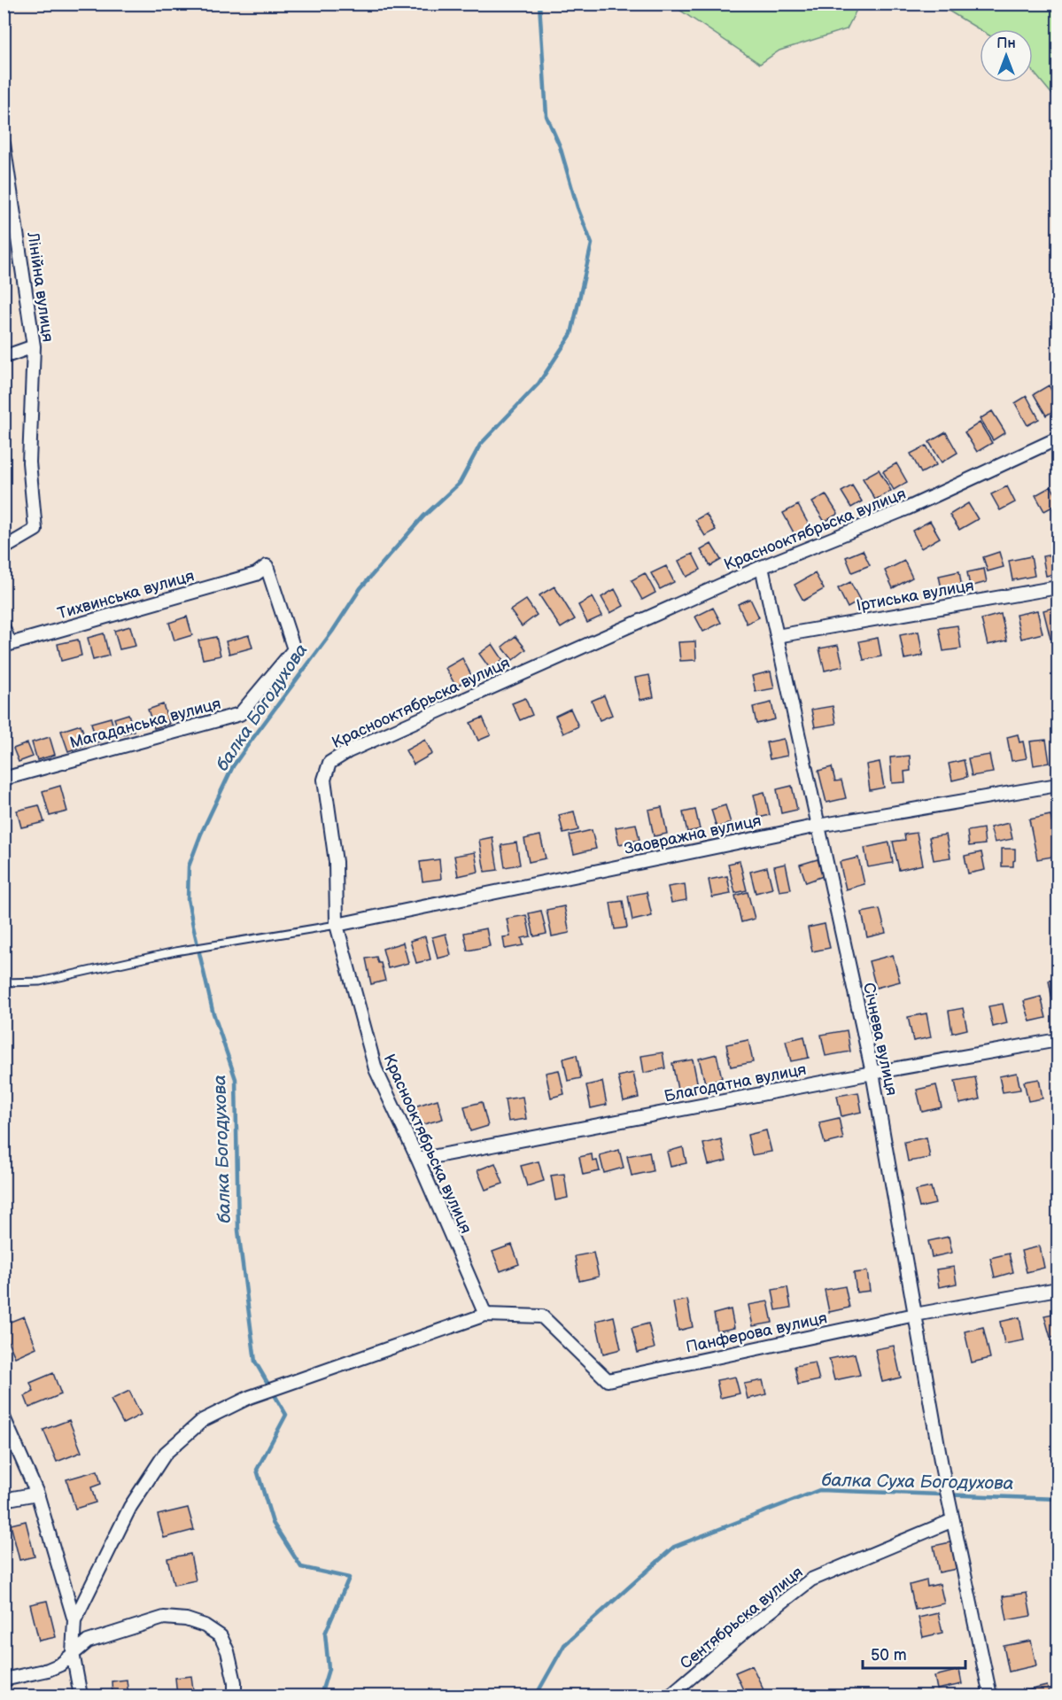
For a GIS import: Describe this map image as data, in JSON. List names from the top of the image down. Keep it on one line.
{"streets":{"street":["Лінійна вулиця","Краснооктябрьска вулиця","Тихвинська вулиця","Іртиська вулиця","Магаданська вулиця","Заовражна вулиця","Січнева вулиця","Благодатна вулиця","Панферова вулиця","Сентябрьска вулиця"]},"crossings":[["Краснооктябрьска вулиця","Заовражна вулиця"],["Краснооктябрьска вулиця","Січнева вулиця"],["Краснооктябрьска вулиця","Благодатна вулиця"],["Краснооктябрьска вулиця","Панферова вулиця"],["Тихвинська вулиця","Магаданська вулиця"],["Іртиська вулиця","Січнева вулиця"],["Заовражна вулиця","Січнева вулиця"],["Січнева вулиця","Благодатна вулиця"],["Січнева вулиця","Панферова вулиця"],["Січнева вулиця","Сентябрьска вулиця"]],"water":["балка Богодухова","балка Суха Богодухова"],"scale_bar":"50 m","north":"top"}
